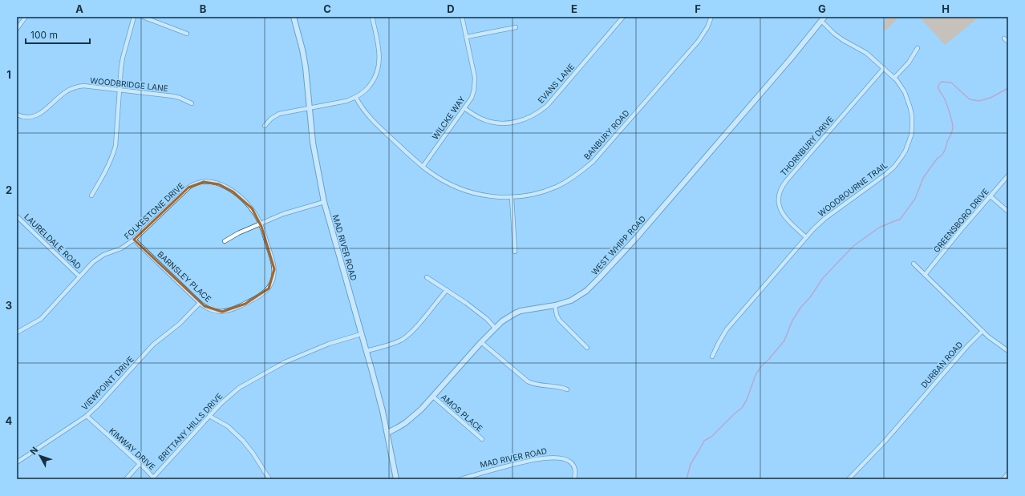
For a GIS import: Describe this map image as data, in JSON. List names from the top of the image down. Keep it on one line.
{"streets":{"street":["EVANS LANE","WOODBRIDGE LANE","WILCKE WAY","BANBURY ROAD","THORNBURY DRIVE","WOODBOURNE TRAIL","FOLKESTONE DRIVE","GREENSBORO DRIVE","LAURELDALE ROAD","WEST WHIPP ROAD","MAD RIVER ROAD","BARNSLEY PLACE","DURBAN ROAD","VIEWPOINT DRIVE","AMOS PLACE","BRITTANY HILLS DRIVE","KIMWAY DRIVE"]},"crossings":[["EVANS LANE","WILCKE WAY"],["WILCKE WAY","BANBURY ROAD"],["THORNBURY DRIVE","WOODBOURNE TRAIL"],["WOODBOURNE TRAIL","WEST WHIPP ROAD"],["FOLKESTONE DRIVE","LAURELDALE ROAD"],["FOLKESTONE DRIVE","BARNSLEY PLACE"],["WEST WHIPP ROAD","MAD RIVER ROAD"],["WEST WHIPP ROAD","AMOS PLACE"],["MAD RIVER ROAD","BRITTANY HILLS DRIVE"],["BARNSLEY PLACE","VIEWPOINT DRIVE"],["VIEWPOINT DRIVE","KIMWAY DRIVE"],["BRITTANY HILLS DRIVE","KIMWAY DRIVE"]],"scale_bar":"100 m","north":"top left","grid":{"columns":["A","B","C","D","E","F","G","H"],"rows":["1","2","3","4"]}}
